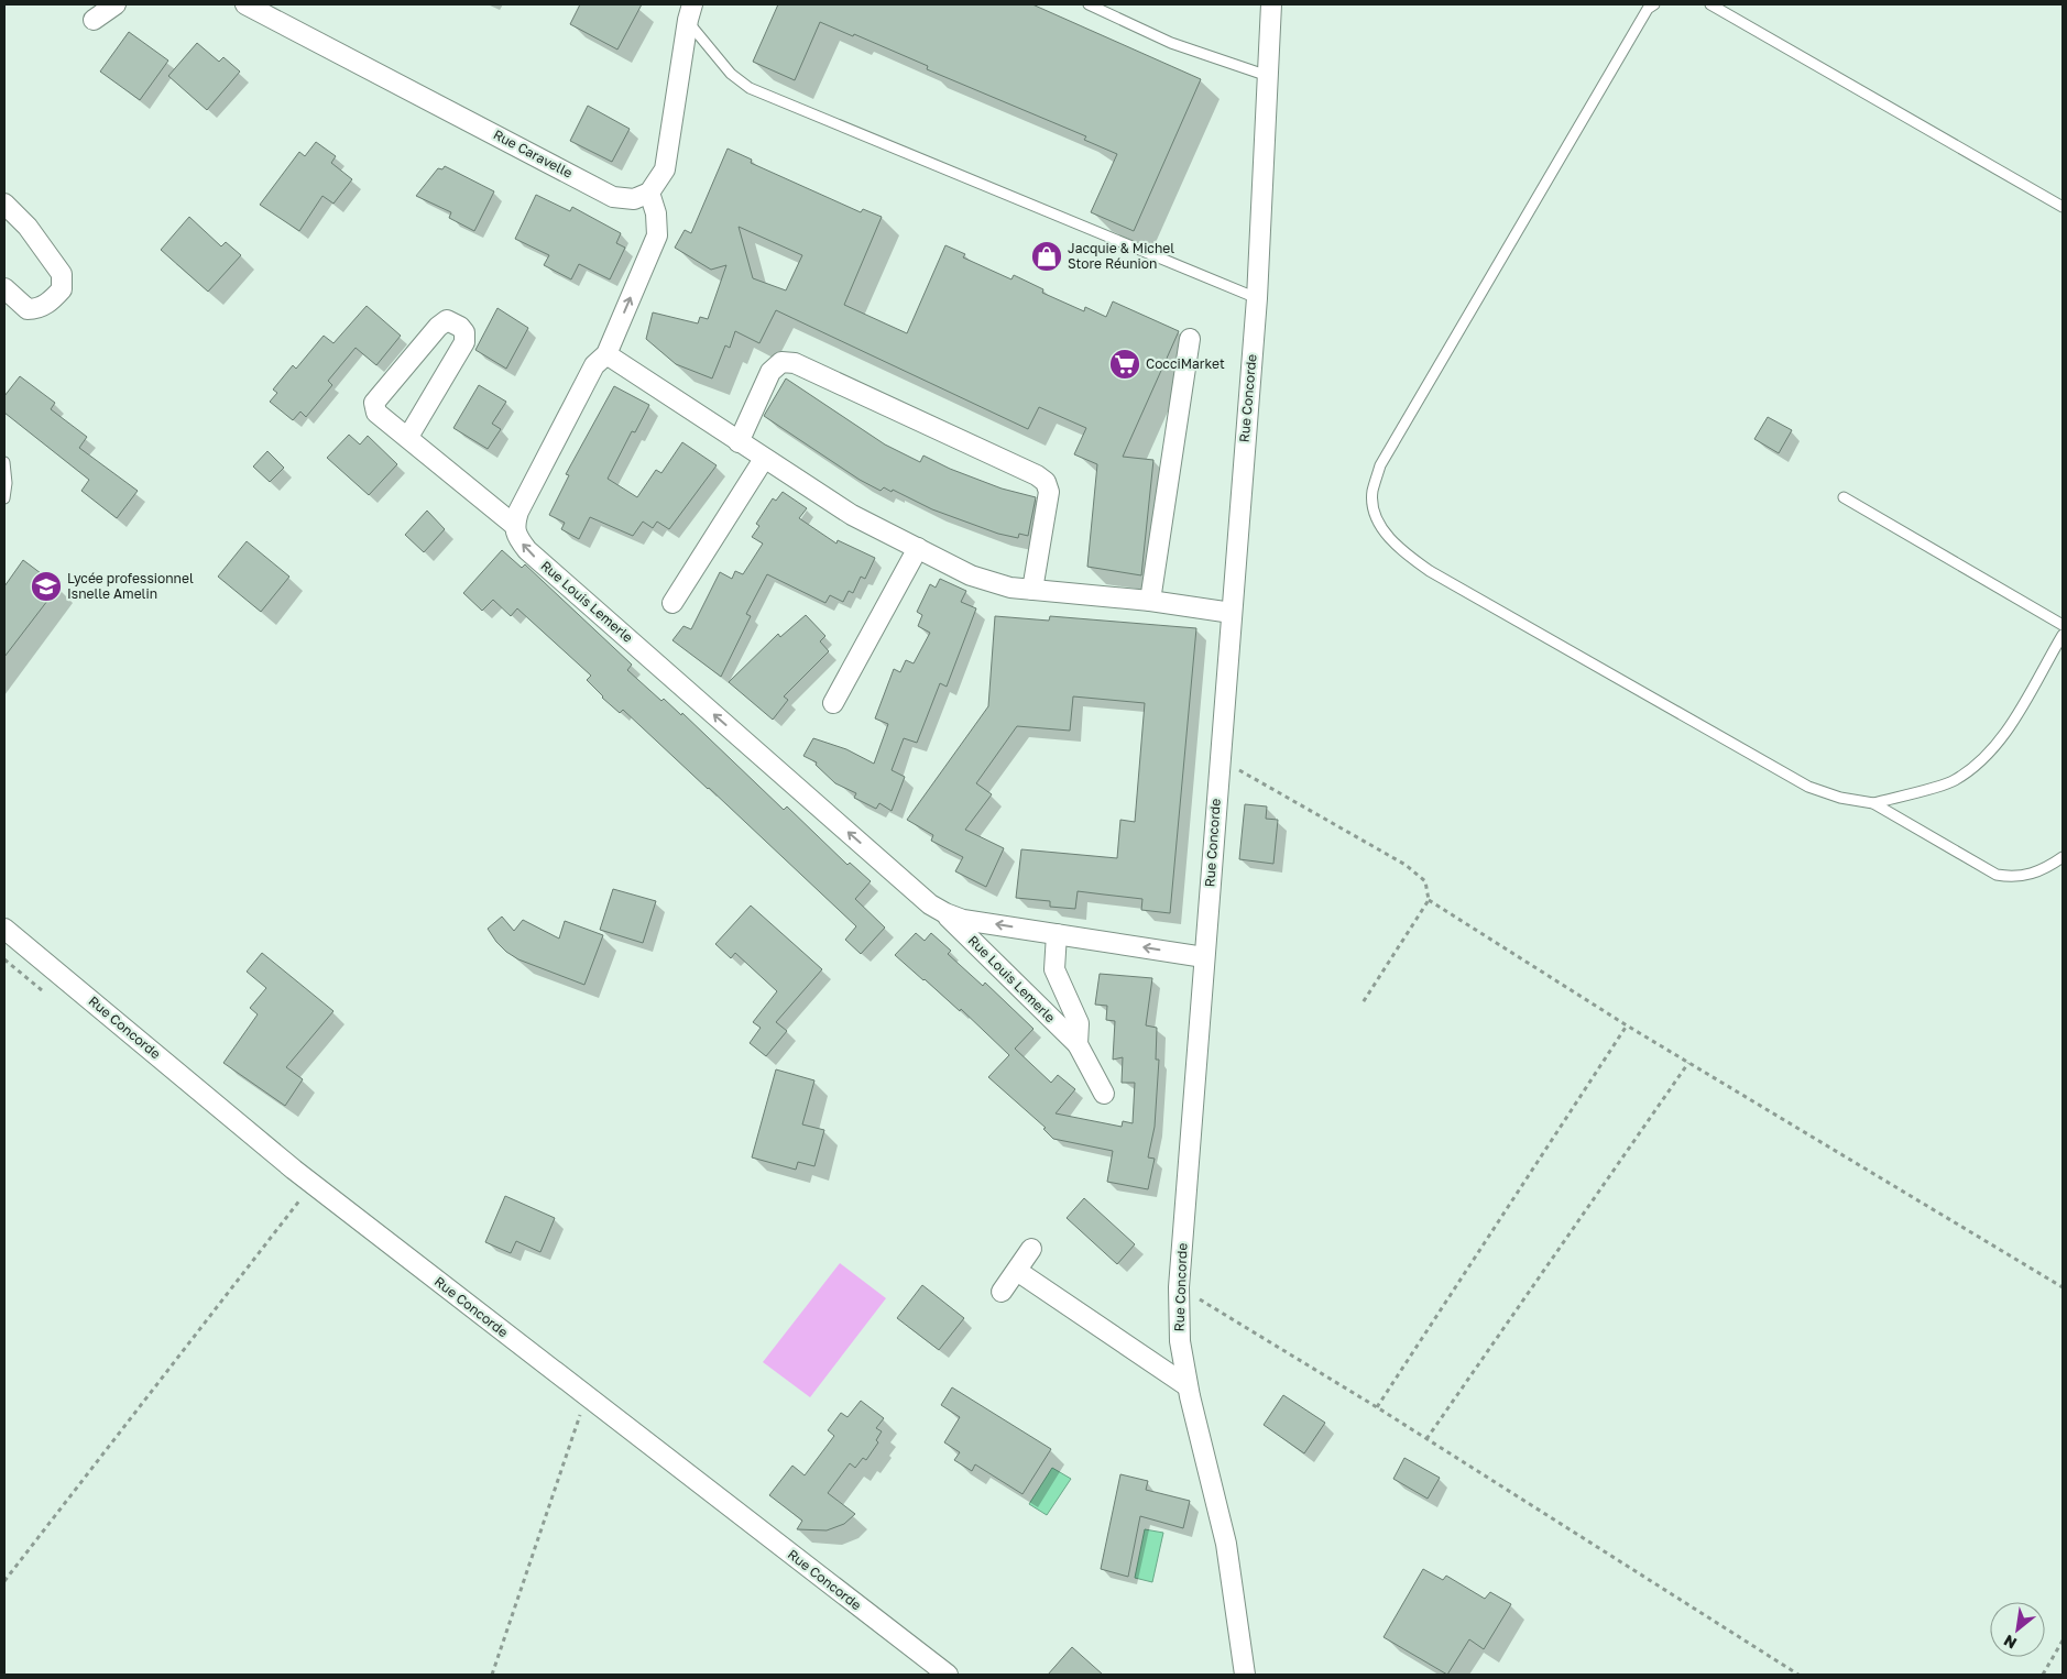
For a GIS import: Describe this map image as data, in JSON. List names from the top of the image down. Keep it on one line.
{"streets":{"street":["Rue Caravelle","Rue Concorde","Rue Louis Lemerle"]},"crossings":[["Rue Concorde","Rue Louis Lemerle"]],"one_way":["Rue Louis Lemerle"],"places":{"shop":["Jacquie & Michel Store Réunion"],"supermarket":["CocciMarket"],"school or university":["Lycée professionnel Isnelle Amelin"]},"north":"bottom left"}
